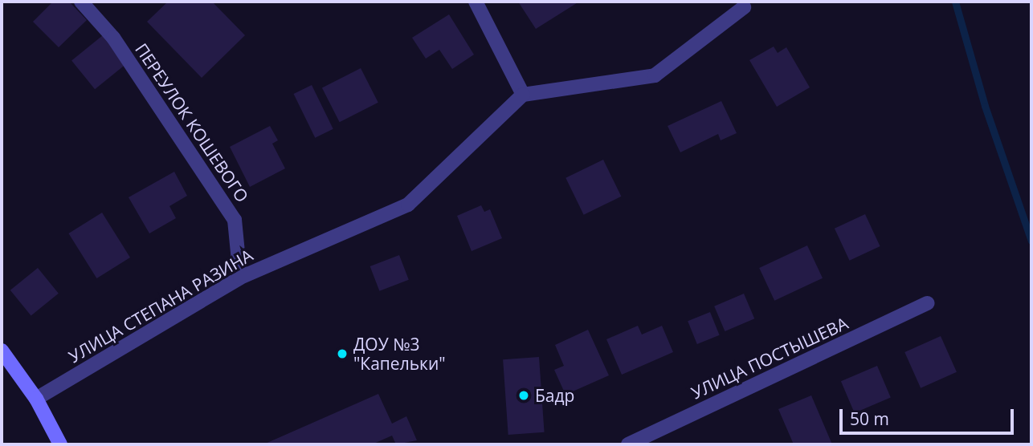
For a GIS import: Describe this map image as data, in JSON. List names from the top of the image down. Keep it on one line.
{"streets":{"street":["ПЕРЕУЛОК КОШЕВОГО","УЛИЦА СТЕПАНА РАЗИНА","УЛИЦА ПОСТЫШЕВА"]},"crossings":[["ПЕРЕУЛОК КОШЕВОГО","УЛИЦА СТЕПАНА РАЗИНА"]],"places":["ДОУ №3 \"Капельки\"","Бадр"],"scale_bar":"50 m"}
